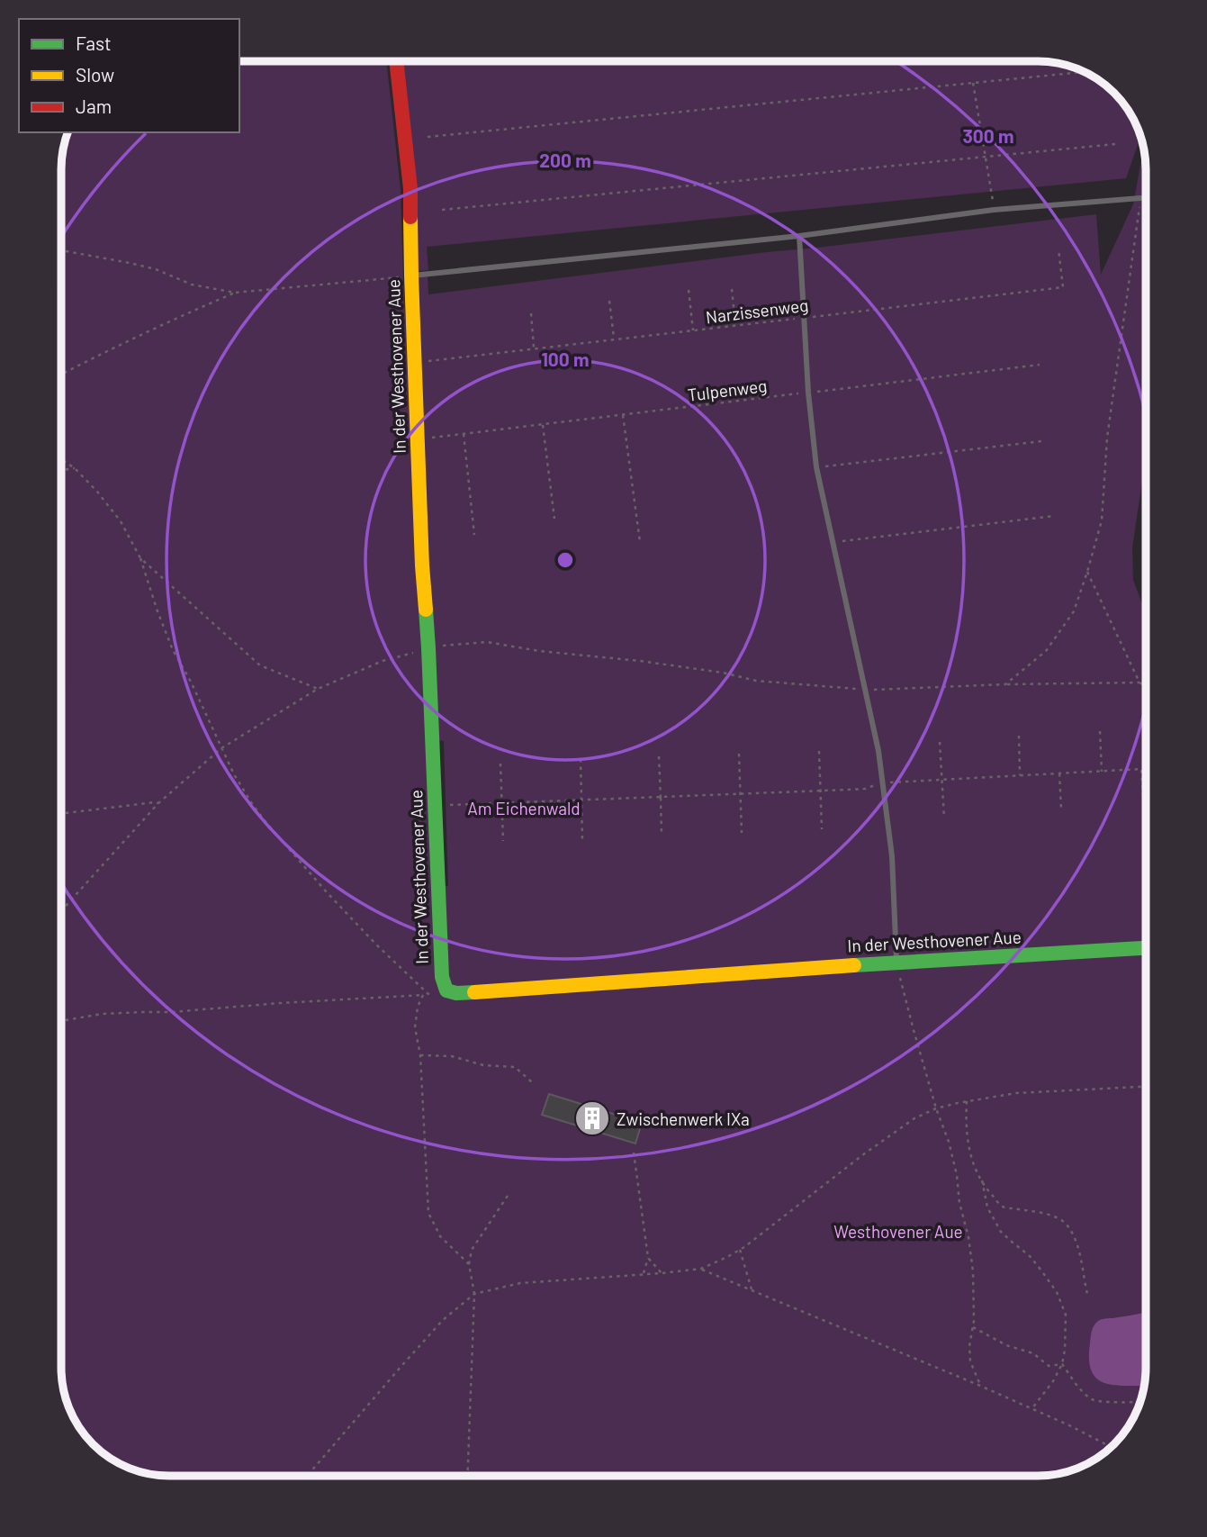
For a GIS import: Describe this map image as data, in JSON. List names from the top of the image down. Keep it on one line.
{"streets":{"street":["In der Westhovener Aue"],"path":["Narzissenweg","Tulpenweg"]},"crossings":[["Narzissenweg","In der Westhovener Aue"],["In der Westhovener Aue","Tulpenweg"]],"parks":["Am Eichenwald","Westhovener Aue"],"places":{"building":["Zwischenwerk IXa"]},"legend":["Fast","Slow","Jam"],"rings":["300 m","200 m","100 m"]}
